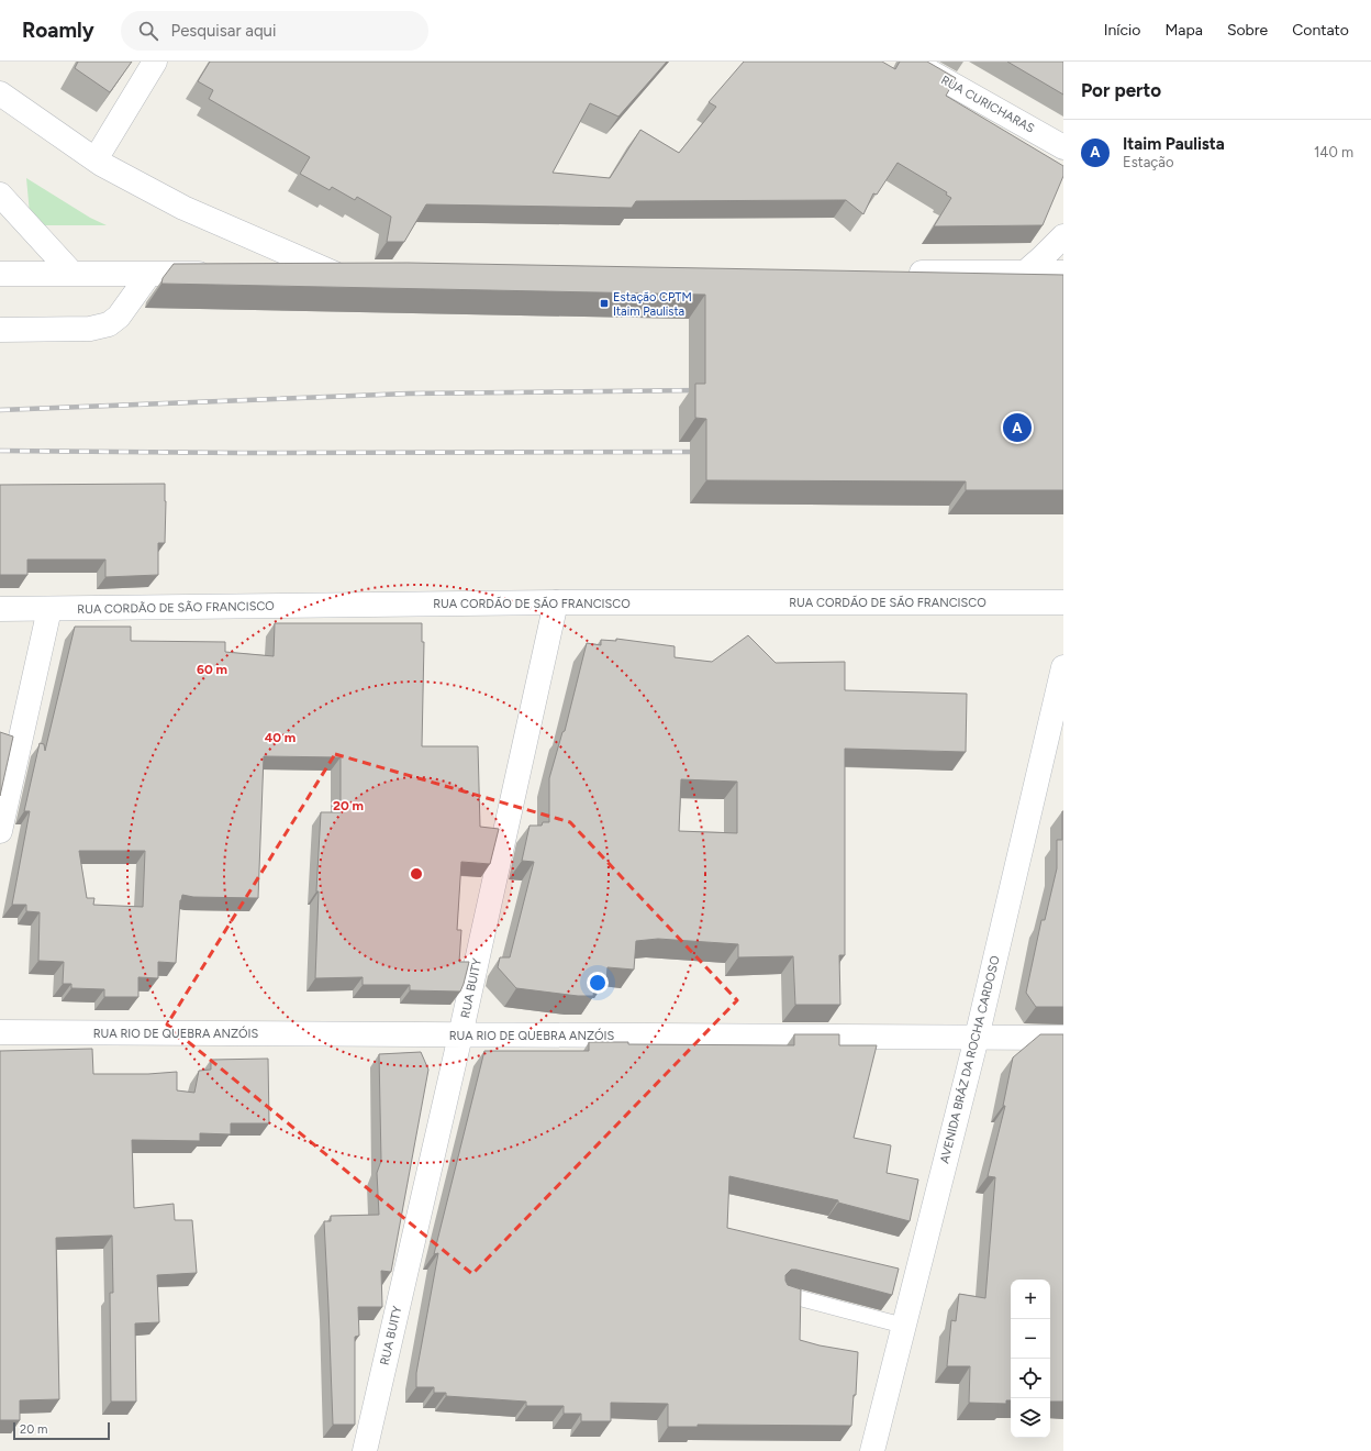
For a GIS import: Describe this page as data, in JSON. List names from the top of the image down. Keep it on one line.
{"streets":{"street":["RUA CURICHARAS","RUA CORDÃO DE SÃO FRANCISCO","RUA BUITY","RUA RIO DE QUEBRA ANZÓIS","AVENIDA BRÁZ DA ROCHA CARDOSO"]},"crossings":[["RUA CORDÃO DE SÃO FRANCISCO","RUA BUITY"],["RUA BUITY","RUA RIO DE QUEBRA ANZÓIS"],["RUA RIO DE QUEBRA ANZÓIS","AVENIDA BRÁZ DA ROCHA CARDOSO"]],"places":{"transit":["Estação CPTM Itaim Paulista"]},"scale_bar":"20 m","page":{"header":"Roamly","search":"Pesquisar aqui","nav":["Início","Mapa","Sobre","Contato"],"heading":"Por perto","list":[{"mark":"A","name":"Itaim Paulista","note":"Estação","value":"140 m"}],"pins":"A","map_buttons":["+","−"],"scale":"20 m"},"rings":["60 m","40 m","20 m"]}
